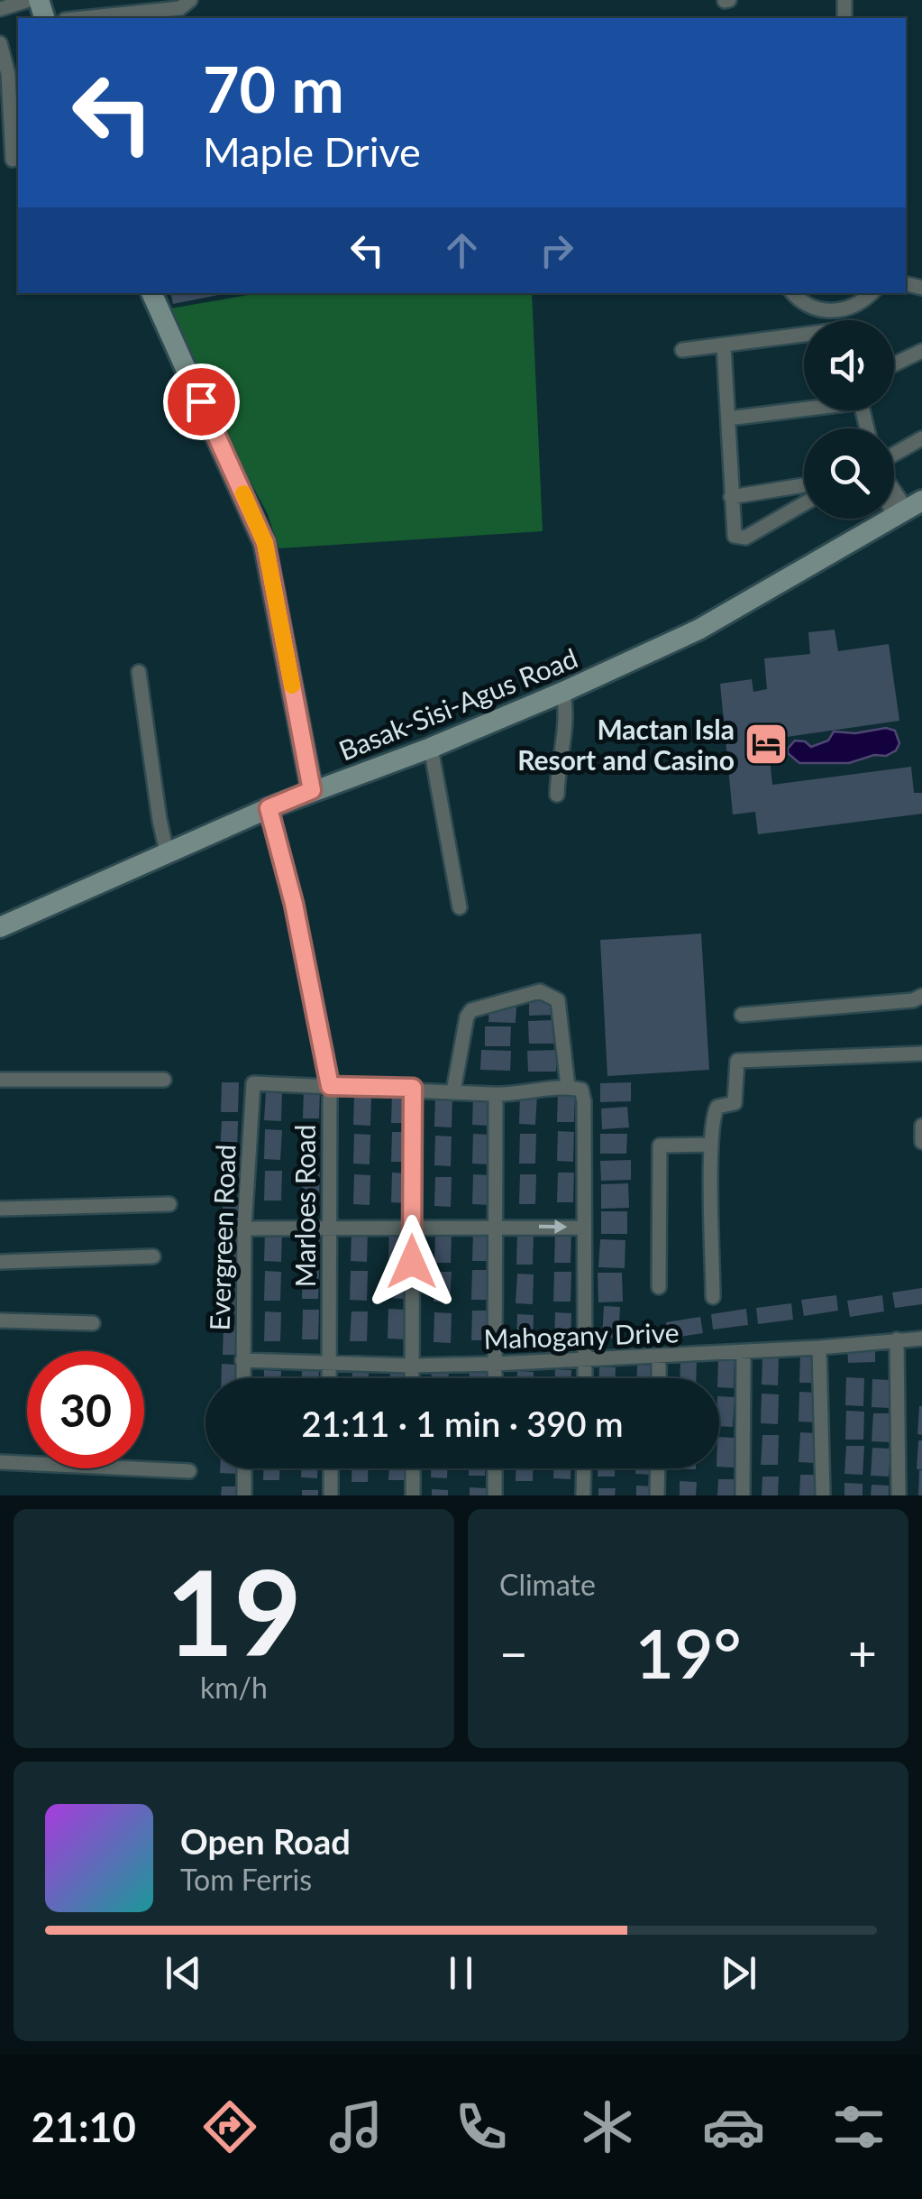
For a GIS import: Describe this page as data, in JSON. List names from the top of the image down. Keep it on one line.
{"streets":{"street":["Basak-Sisi-Agus Road","Marloes Road","Evergreen Road","Mahogany Drive"]},"crossings":[["Basak-Sisi-Agus Road","Marloes Road"],["Marloes Road","Evergreen Road"],["Marloes Road","Mahogany Drive"],["Evergreen Road","Mahogany Drive"]],"places":{"hotel":["Mactan Isla Resort and Casino"]},"page":{"turn":["70 m","Maple Drive"],"limit":"30","trip":"21:11 · 1 min · 390 m","tile":[["19","km/h"],"Climate"],"heat":["−","19°","+"],"song":["Open Road","Tom Ferris"],"tabs":"21:10"}}
